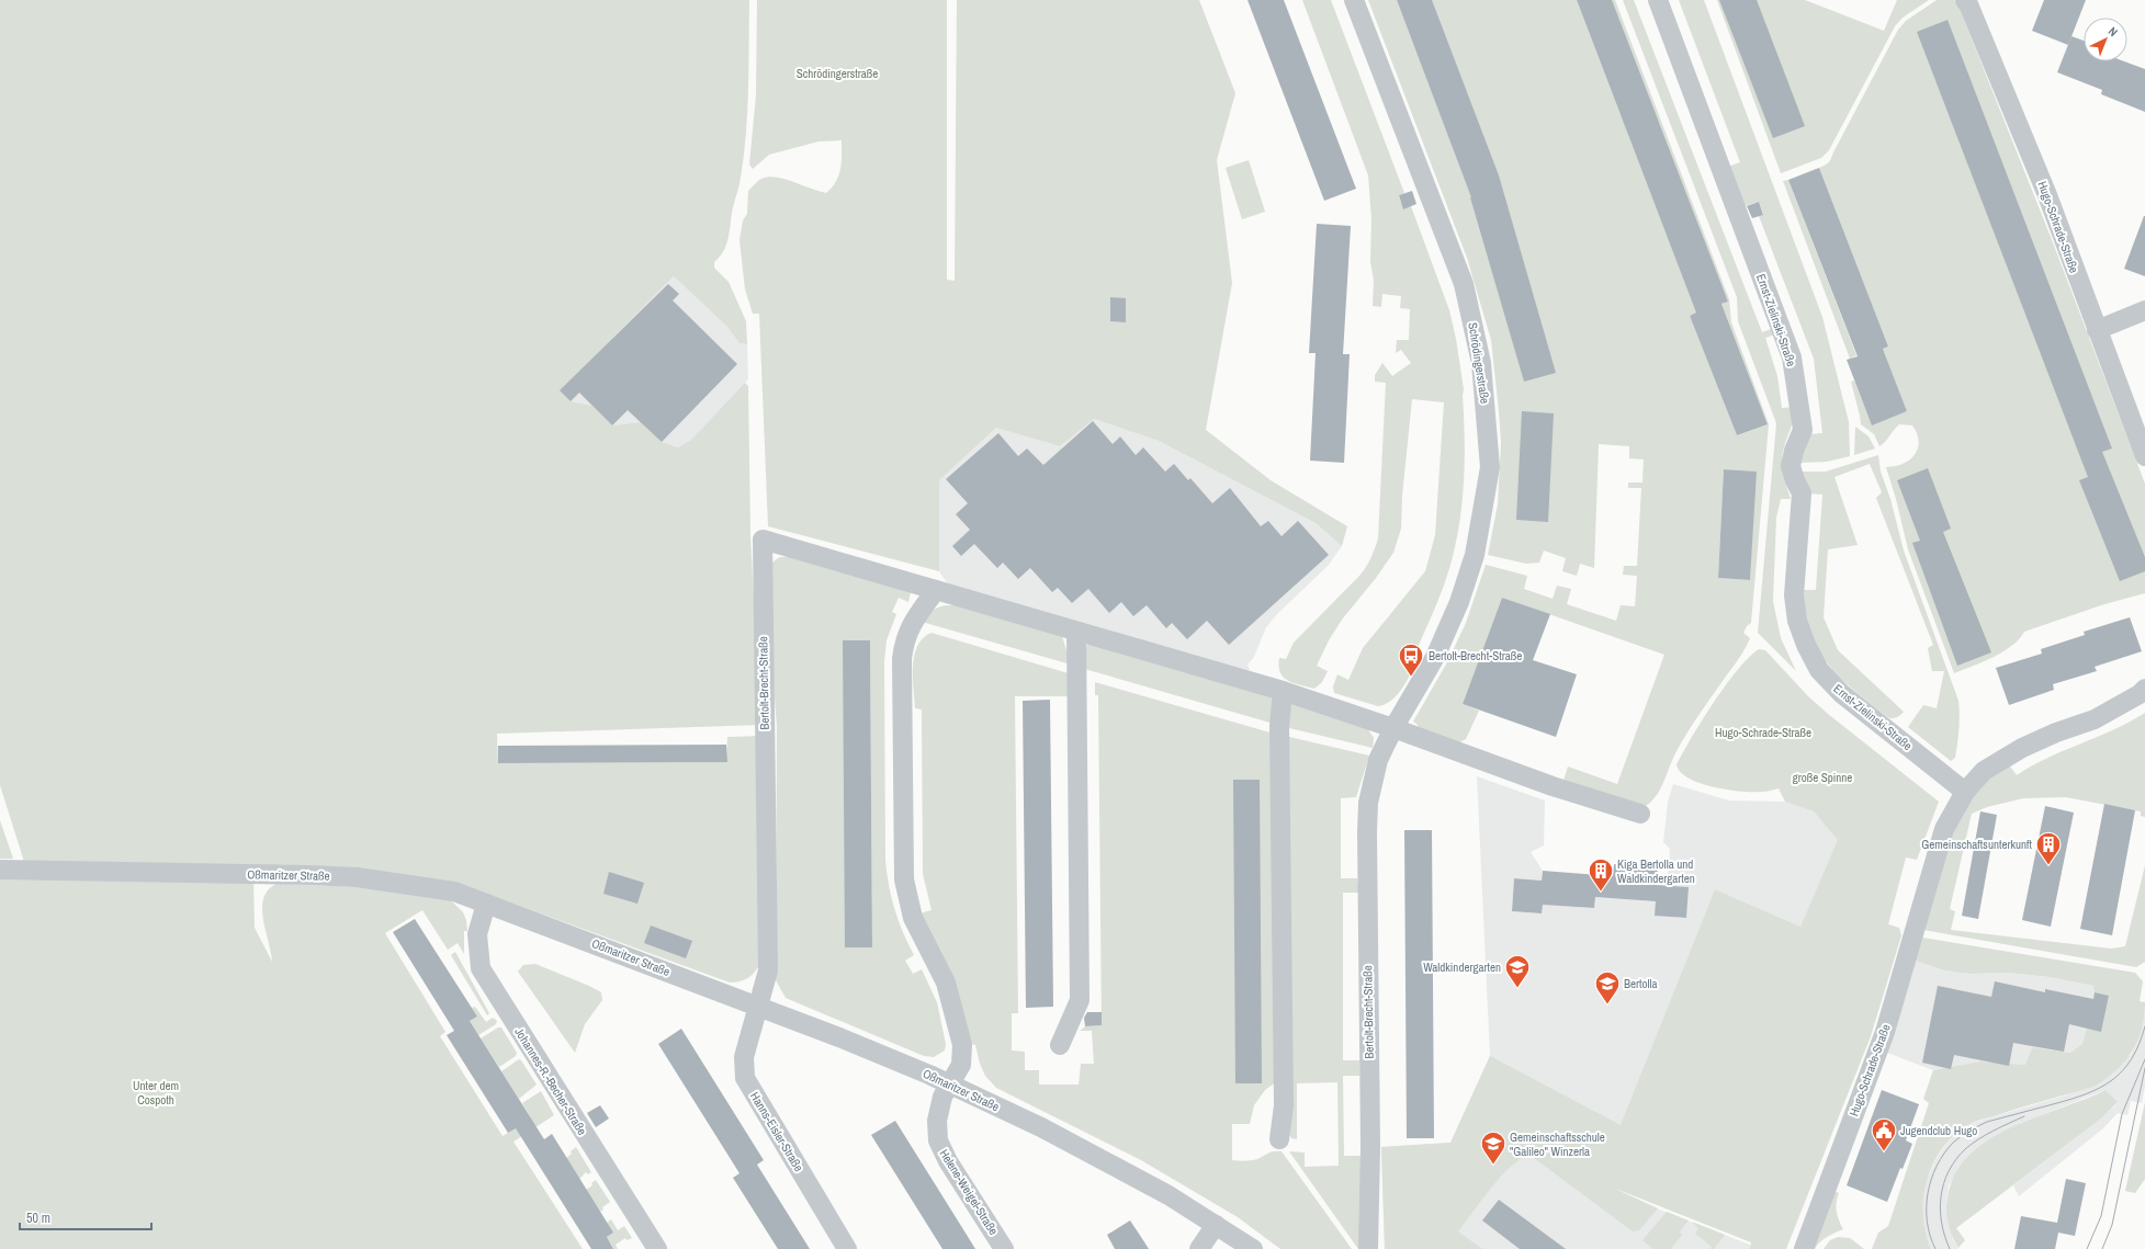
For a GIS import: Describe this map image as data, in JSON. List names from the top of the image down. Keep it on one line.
{"streets":{"street":["Hugo-Schrade-Straße","Ernst-Zielinski-Straße","Schrödingerstraße","Bertolt-Brecht-Straße","Oßmaritzer Straße","Johannes-R.-Becher-Straße","Hanns-Eisler-Straße","Helene-Weigel-Straße"]},"crossings":[["Hugo-Schrade-Straße","Ernst-Zielinski-Straße"],["Schrödingerstraße","Bertolt-Brecht-Straße"],["Bertolt-Brecht-Straße","Oßmaritzer Straße"],["Bertolt-Brecht-Straße","Hanns-Eisler-Straße"],["Oßmaritzer Straße","Johannes-R.-Becher-Straße"],["Oßmaritzer Straße","Hanns-Eisler-Straße"],["Oßmaritzer Straße","Helene-Weigel-Straße"]],"parks":["Schrödingerstraße","Hugo-Schrade-Straße","große Spinne","Unter dem Cospoth"],"places":{"bus stop":["Bertolt-Brecht-Straße"],"building":["Gemeinschaftsunterkunft","Kiga Bertolla und Waldkindergarten"],"school or university":["Waldkindergarten","Bertolla","Gemeinschaftsschule \"Galileo\" Winzerla"],"public building":["Jugendclub Hugo"]},"scale_bar":"50 m","north":"top right"}
